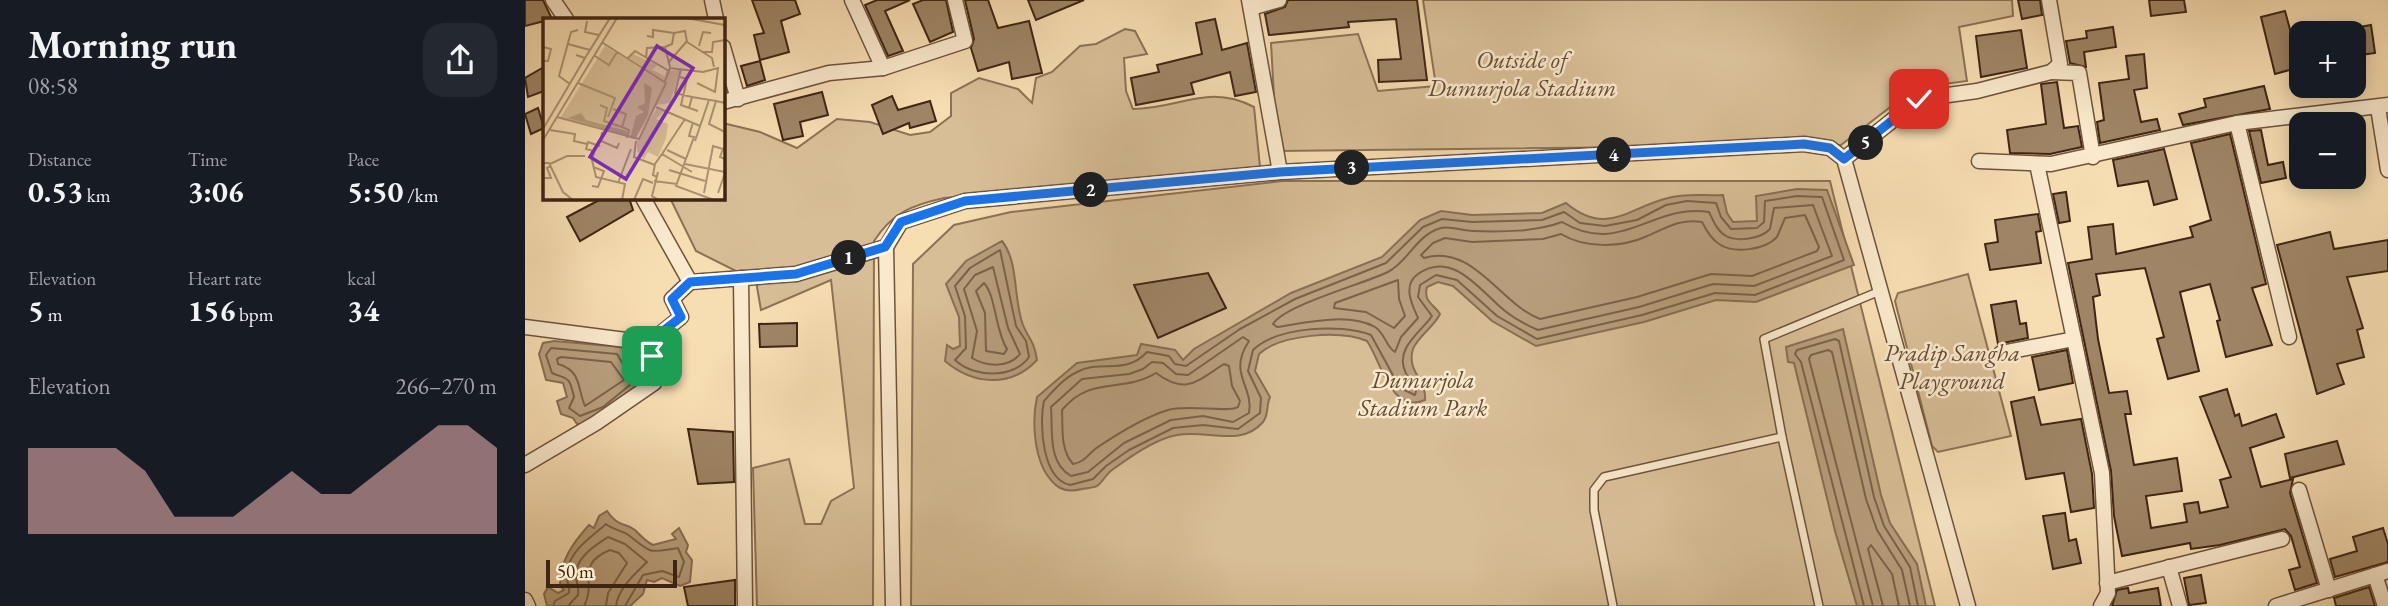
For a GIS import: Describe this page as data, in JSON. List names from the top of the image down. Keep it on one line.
{"parks":["Outside of Dumurjola Stadium","Pradip Sangha Playground","Dumurjola Stadium Park"],"scale_bar":"50 m","page":{"heading":["Morning run","08:58"],"map_buttons":["+","−"],"stats":[["Distance","0.53 km"],["Time","3:06"],["Pace","5:50 /km"],["Elevation","5 m"],["Heart rate","156 bpm"],["kcal","34"]],"pins":["5","4","3","2","1"],"chart":["Elevation","266–270 m"],"scale":"50 m"}}
